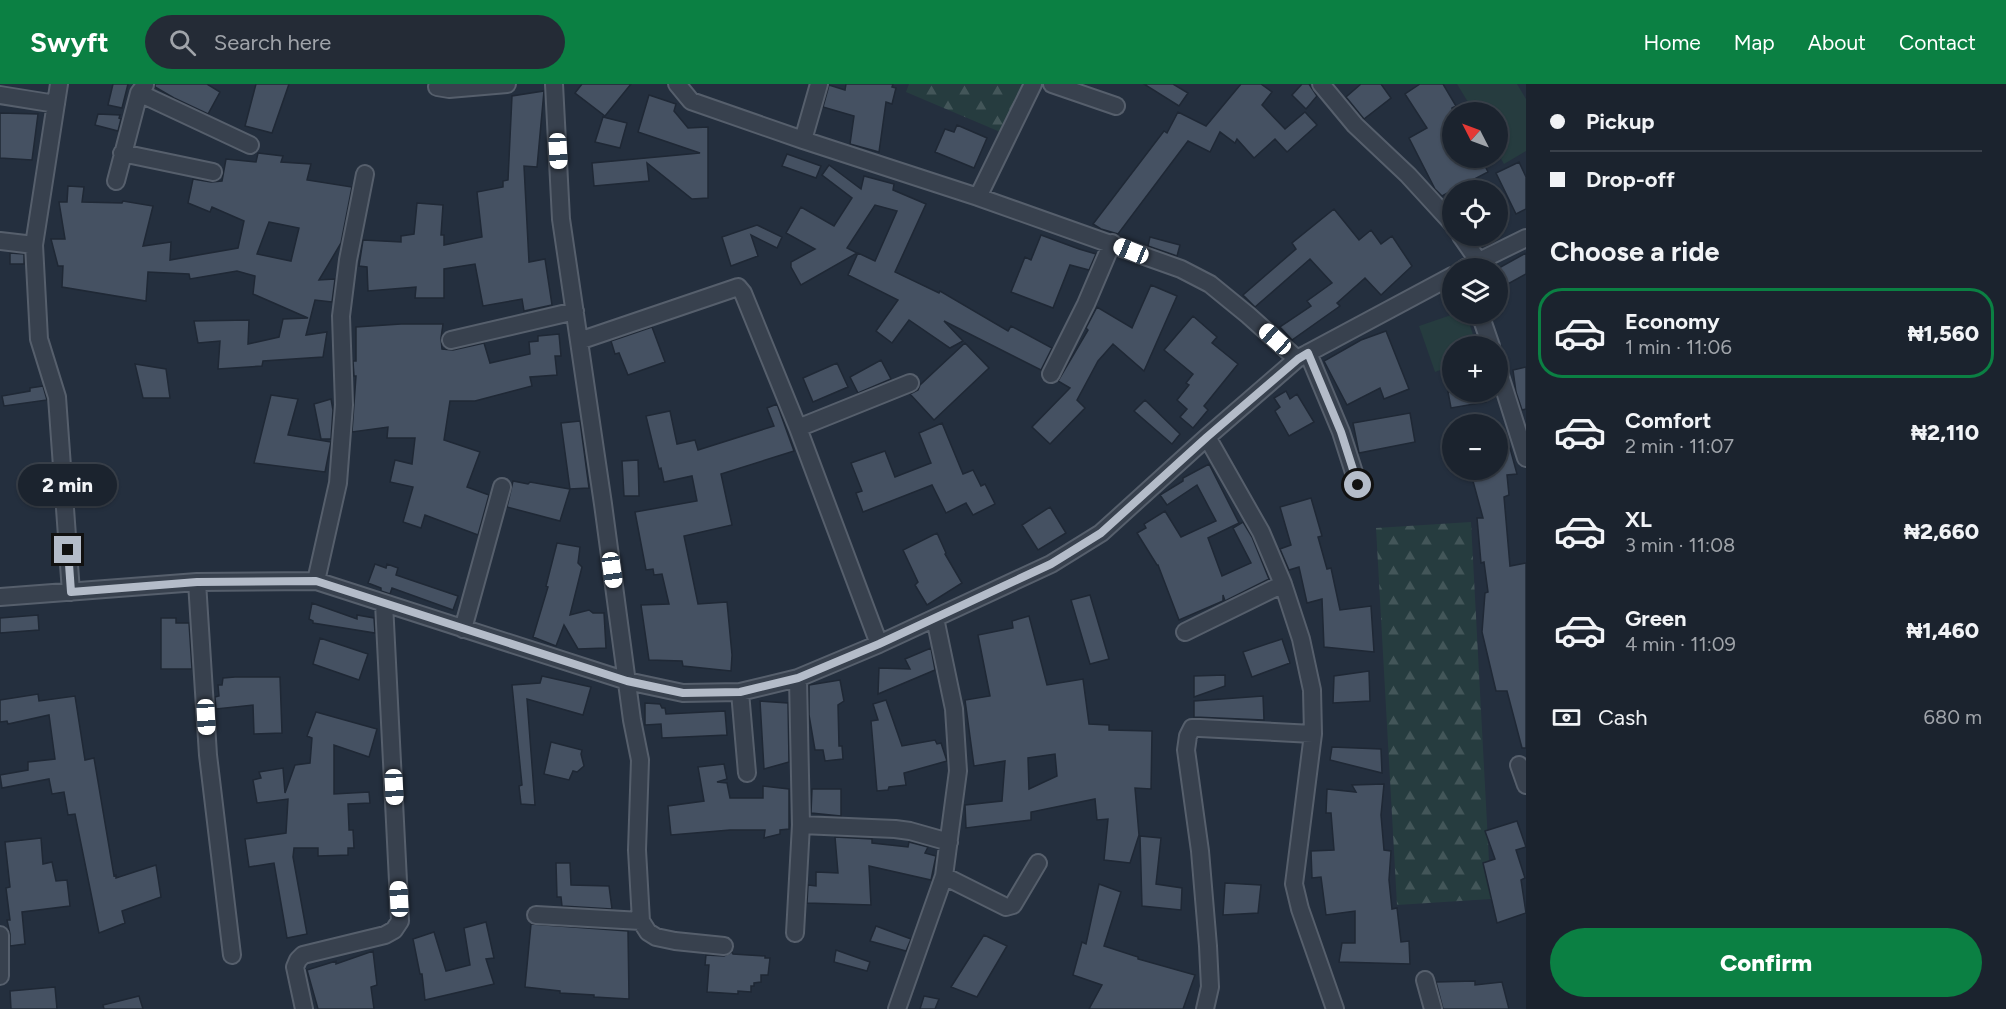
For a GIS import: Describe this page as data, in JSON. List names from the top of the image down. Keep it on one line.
{"north":"top left","page":{"header":"Swyft","search":"Search here","nav":["Home","Map","About","Contact"],"banner":["Pickup","Drop-off"],"map_buttons":["+","−"],"heading":"Choose a ride","list":[{"name":"Economy","note":"1 min · 11:06","value":"₦1,560"},{"name":"Comfort","note":"2 min · 11:07","value":"₦2,110"},{"name":"XL","note":"3 min · 11:08","value":"₦2,660"},{"name":"Green","note":"4 min · 11:09","value":"₦1,460"}],"bubble":"2 min","pay":["Cash","680 m"],"buttons":"Confirm"}}
